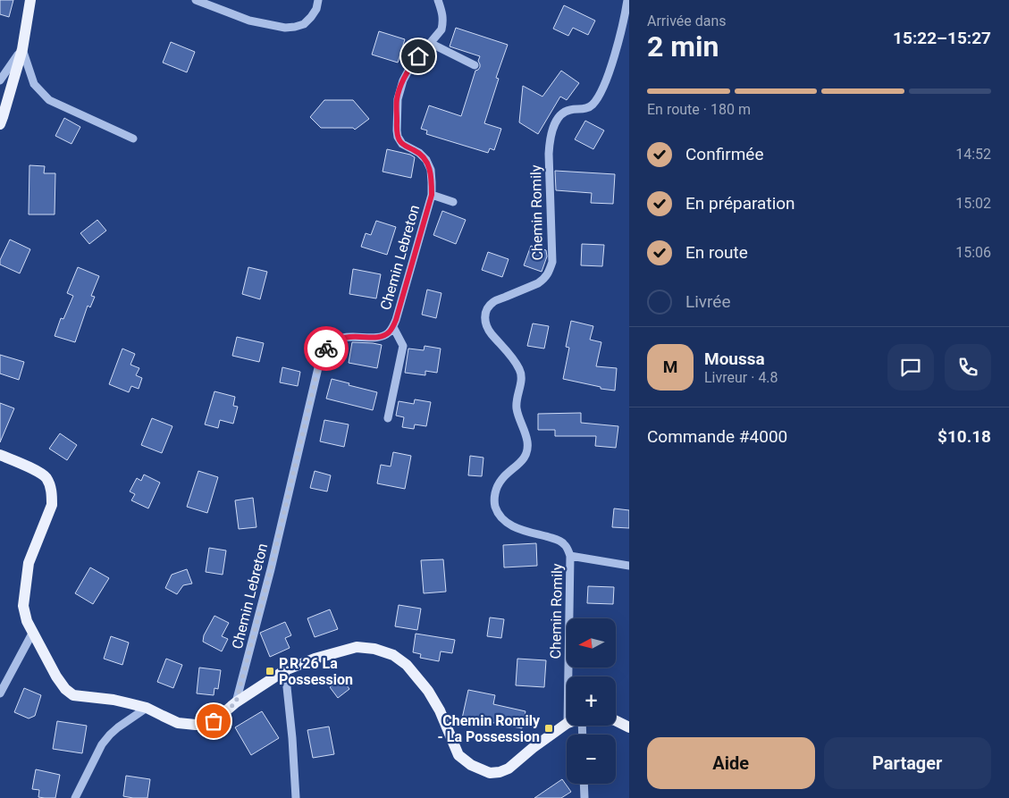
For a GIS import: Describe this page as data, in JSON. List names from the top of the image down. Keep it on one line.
{"streets":{"street":["Chemin Romily","Chemin Lebreton"]},"places":{"transit":["P.R 26 La Possession","Chemin Romily - La Possession"]},"north":"left","page":{"heading":["2 min","Arrivée dans","15:22–15:27"],"panel":["Moussa","Livreur · 4.8","Commande #4000","$10.18"],"bar":"En route · 180 m","list":[["Confirmée","14:52"],["En préparation","15:02"],["En route","15:06"],"Livrée"],"round":"M","map_buttons":["+","−"],"buttons":["Aide","Partager"]}}
